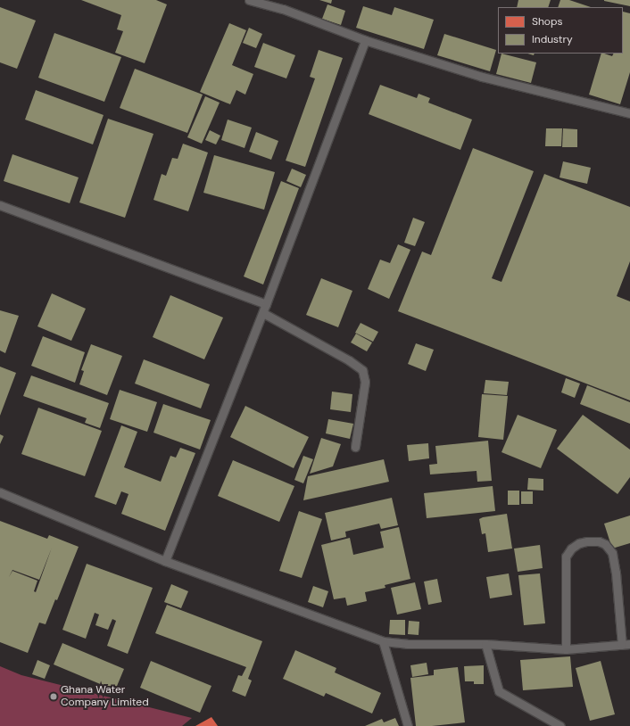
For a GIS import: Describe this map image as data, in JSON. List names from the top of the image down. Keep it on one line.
{"places":["Ghana Water Company Limited"],"legend":["Shops","Industry"]}
